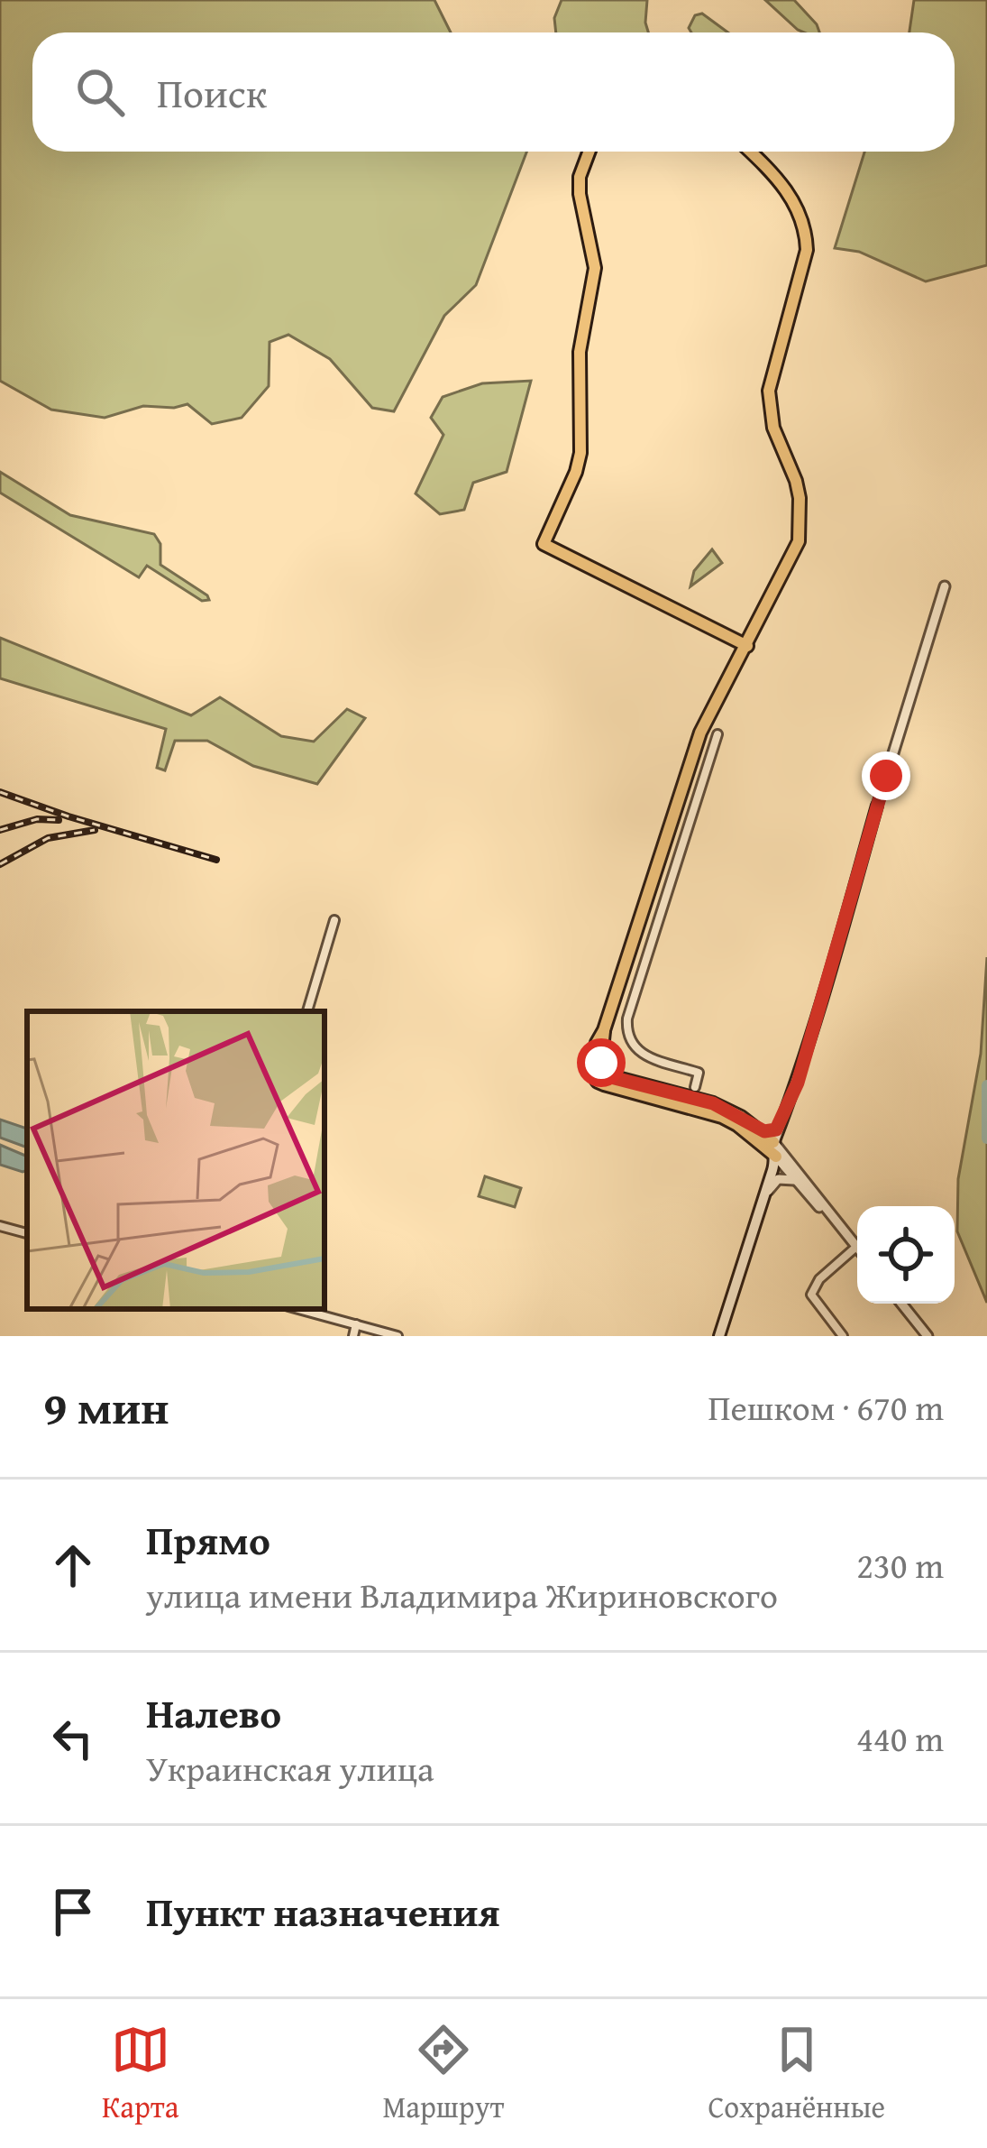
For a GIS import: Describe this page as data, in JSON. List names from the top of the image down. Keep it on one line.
{"page":{"search":"Поиск","heading":["9 мин","Пешком · 670 m"],"list":[["Прямо","улица имени Владимира Жириновского","230 m"],["Налево","Украинская улица","440 m"],"Пункт назначения"],"nav":["Карта","Маршрут","Сохранённые"]}}
